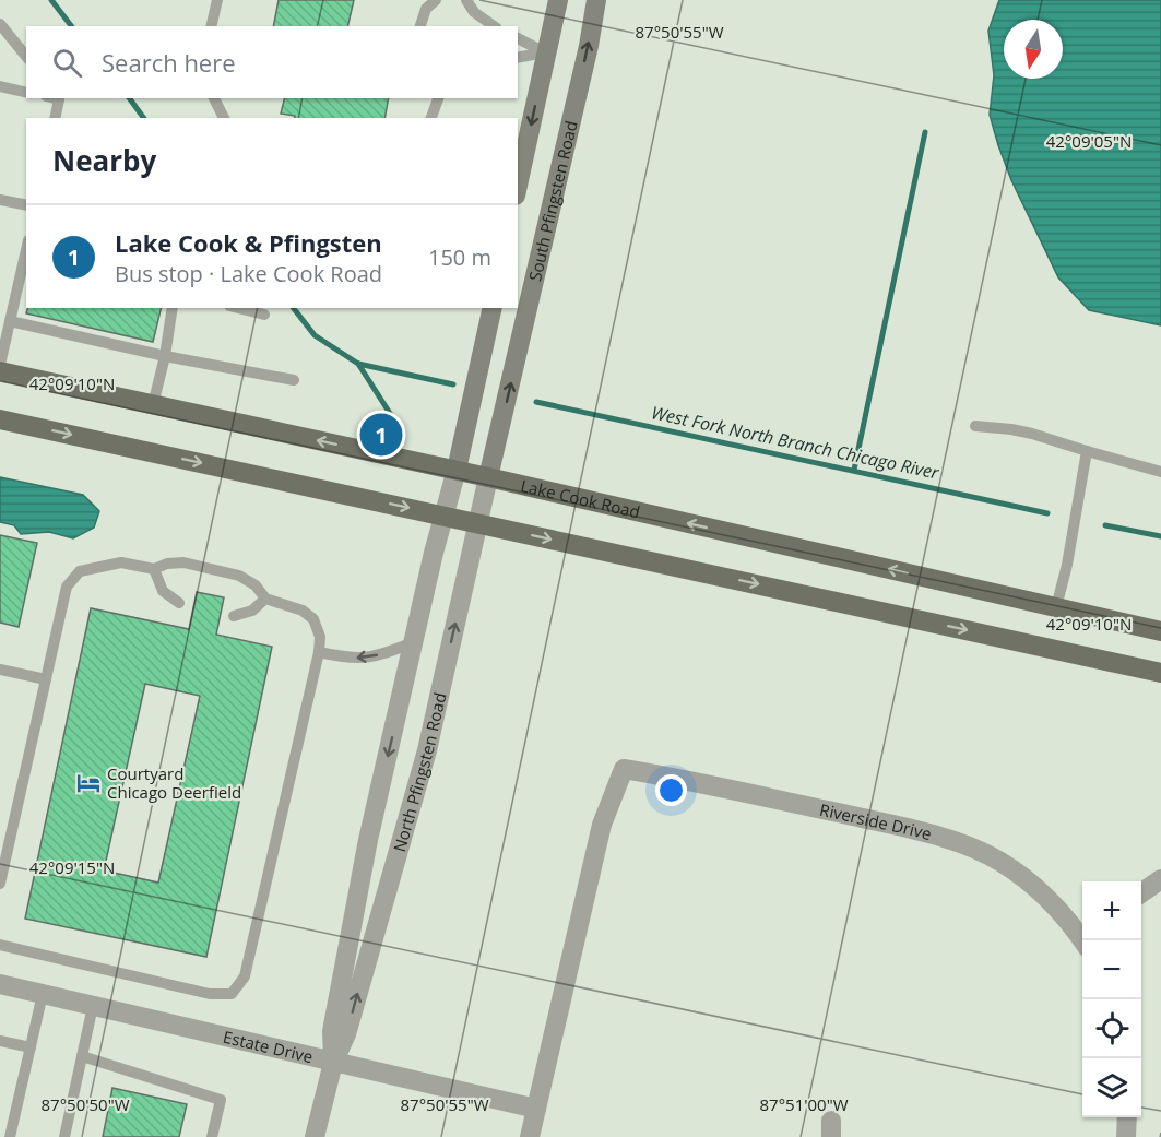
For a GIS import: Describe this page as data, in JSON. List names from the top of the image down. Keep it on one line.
{"streets":{"main road":["South Pfingsten Road","Lake Cook Road"],"street":["North Pfingsten Road","Riverside Drive","Estate Drive"]},"crossings":[["South Pfingsten Road","Lake Cook Road"],["South Pfingsten Road","North Pfingsten Road"],["Lake Cook Road","North Pfingsten Road"],["North Pfingsten Road","Estate Drive"],["Riverside Drive","Estate Drive"]],"water":["West Fork North Branch Chicago River"],"places":{"hotel":["Courtyard Chicago Deerfield"]},"north":"bottom","page":{"search":"Search here","heading":"Nearby","list":[{"mark":"1","name":"Lake Cook & Pfingsten","note":"Bus stop · Lake Cook Road","value":"150 m"}],"pins":"1","map_buttons":["+","−"]},"coordinates":["87°50'55\"W","42°09'05\"N","42°09'10\"N","42°09'15\"N","87°50'50\"W","87°51'00\"W"]}
